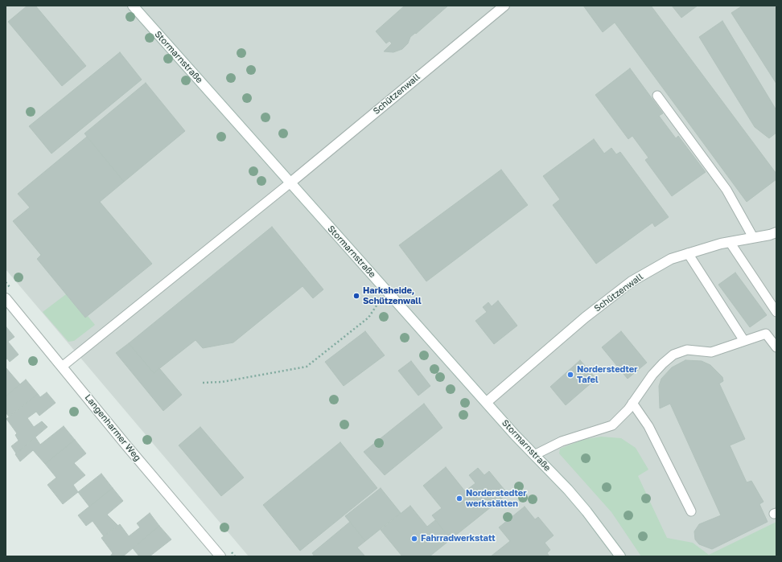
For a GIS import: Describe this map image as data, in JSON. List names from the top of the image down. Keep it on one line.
{"streets":{"street":["Stormarnstraße","Schützenwall","Langenharmer Weg"]},"crossings":[["Stormarnstraße","Schützenwall"]],"places":["Harksheide, Schützenwall","Norderstedter Tafel","Norderstedter werkstätten","Fahrradwerkstatt"]}
